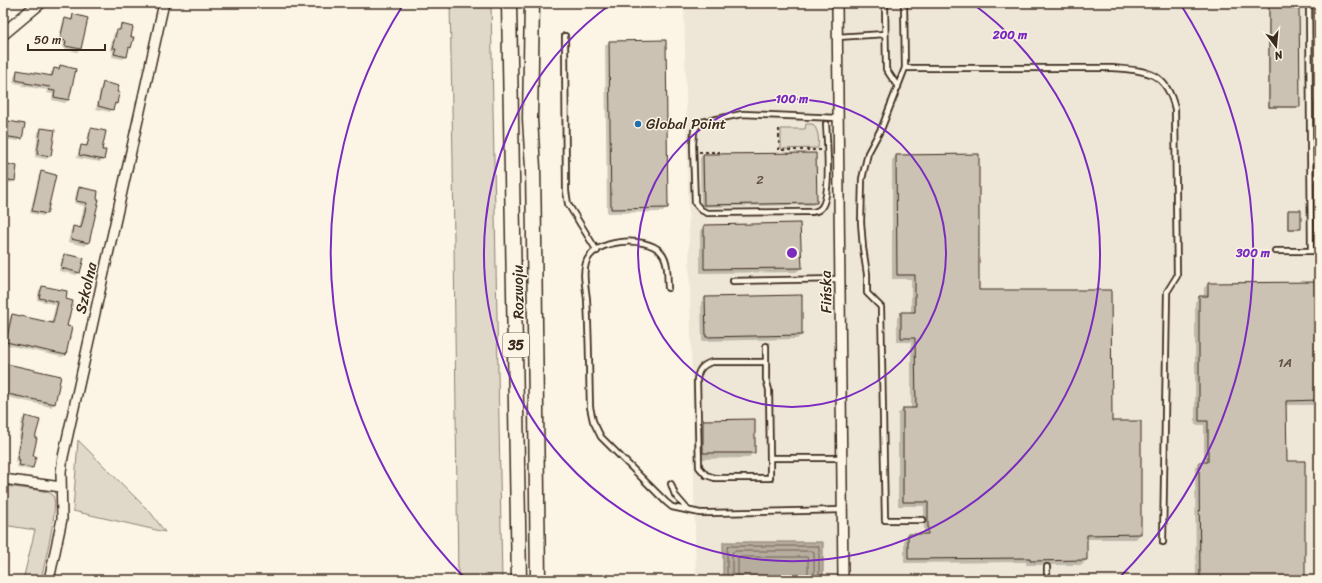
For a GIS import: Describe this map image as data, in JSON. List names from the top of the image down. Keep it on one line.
{"streets":{"main road":["Rozwoju","35"],"street":["Szkolna","Fińska"]},"places":["Global Point"],"house_numbers":["2","1A"],"scale_bar":"50 m","north":"bottom","rings":["200 m","100 m","300 m"]}
